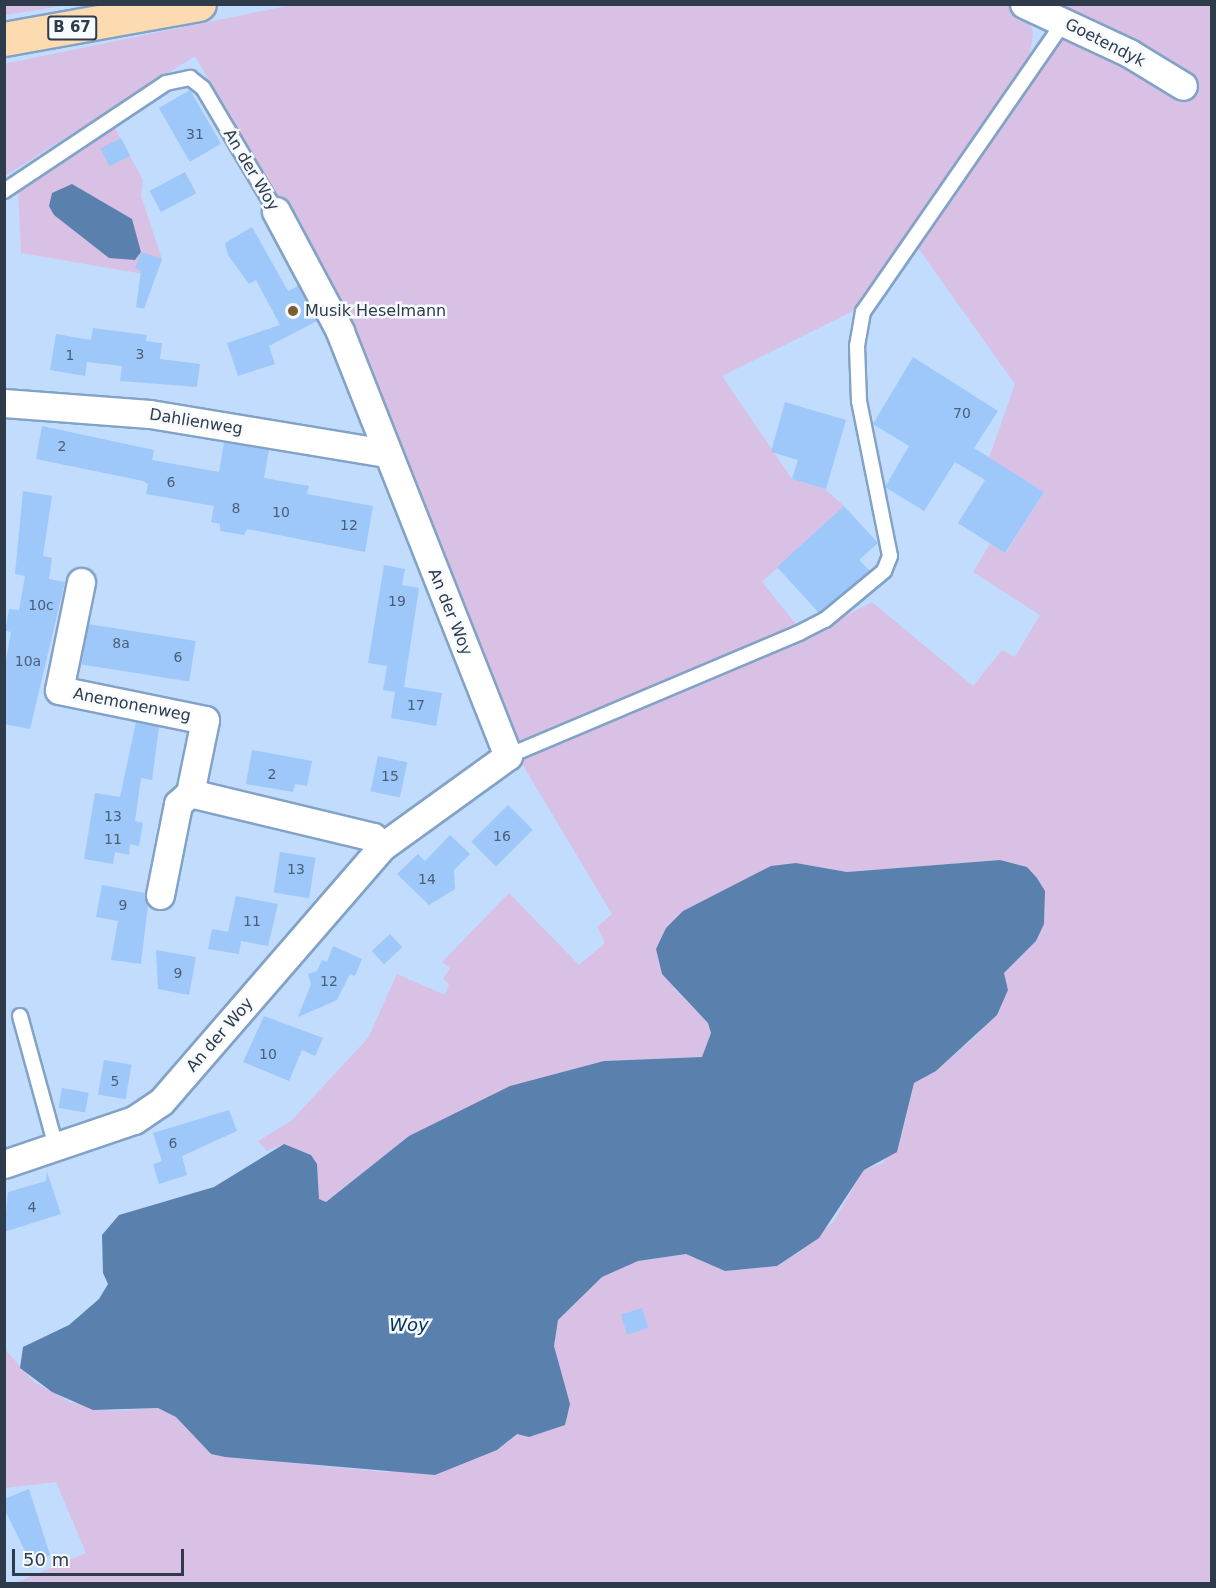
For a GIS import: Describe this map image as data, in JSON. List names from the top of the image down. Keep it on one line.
{"streets":{"main road":["B 67"],"street":["Goetendyk","An der Woy","Dahlienweg","Anemonenweg"]},"crossings":[["An der Woy","Dahlienweg"]],"water":["Woy"],"places":["Musik Heselmann"],"house_numbers":["31","3","1","70","2","6","8","10","12","19","10c","8a","6","10a","17","2","15","13","16","11","13","14","9","11","9","12","10","5","6","4"],"scale_bar":"50 m"}
